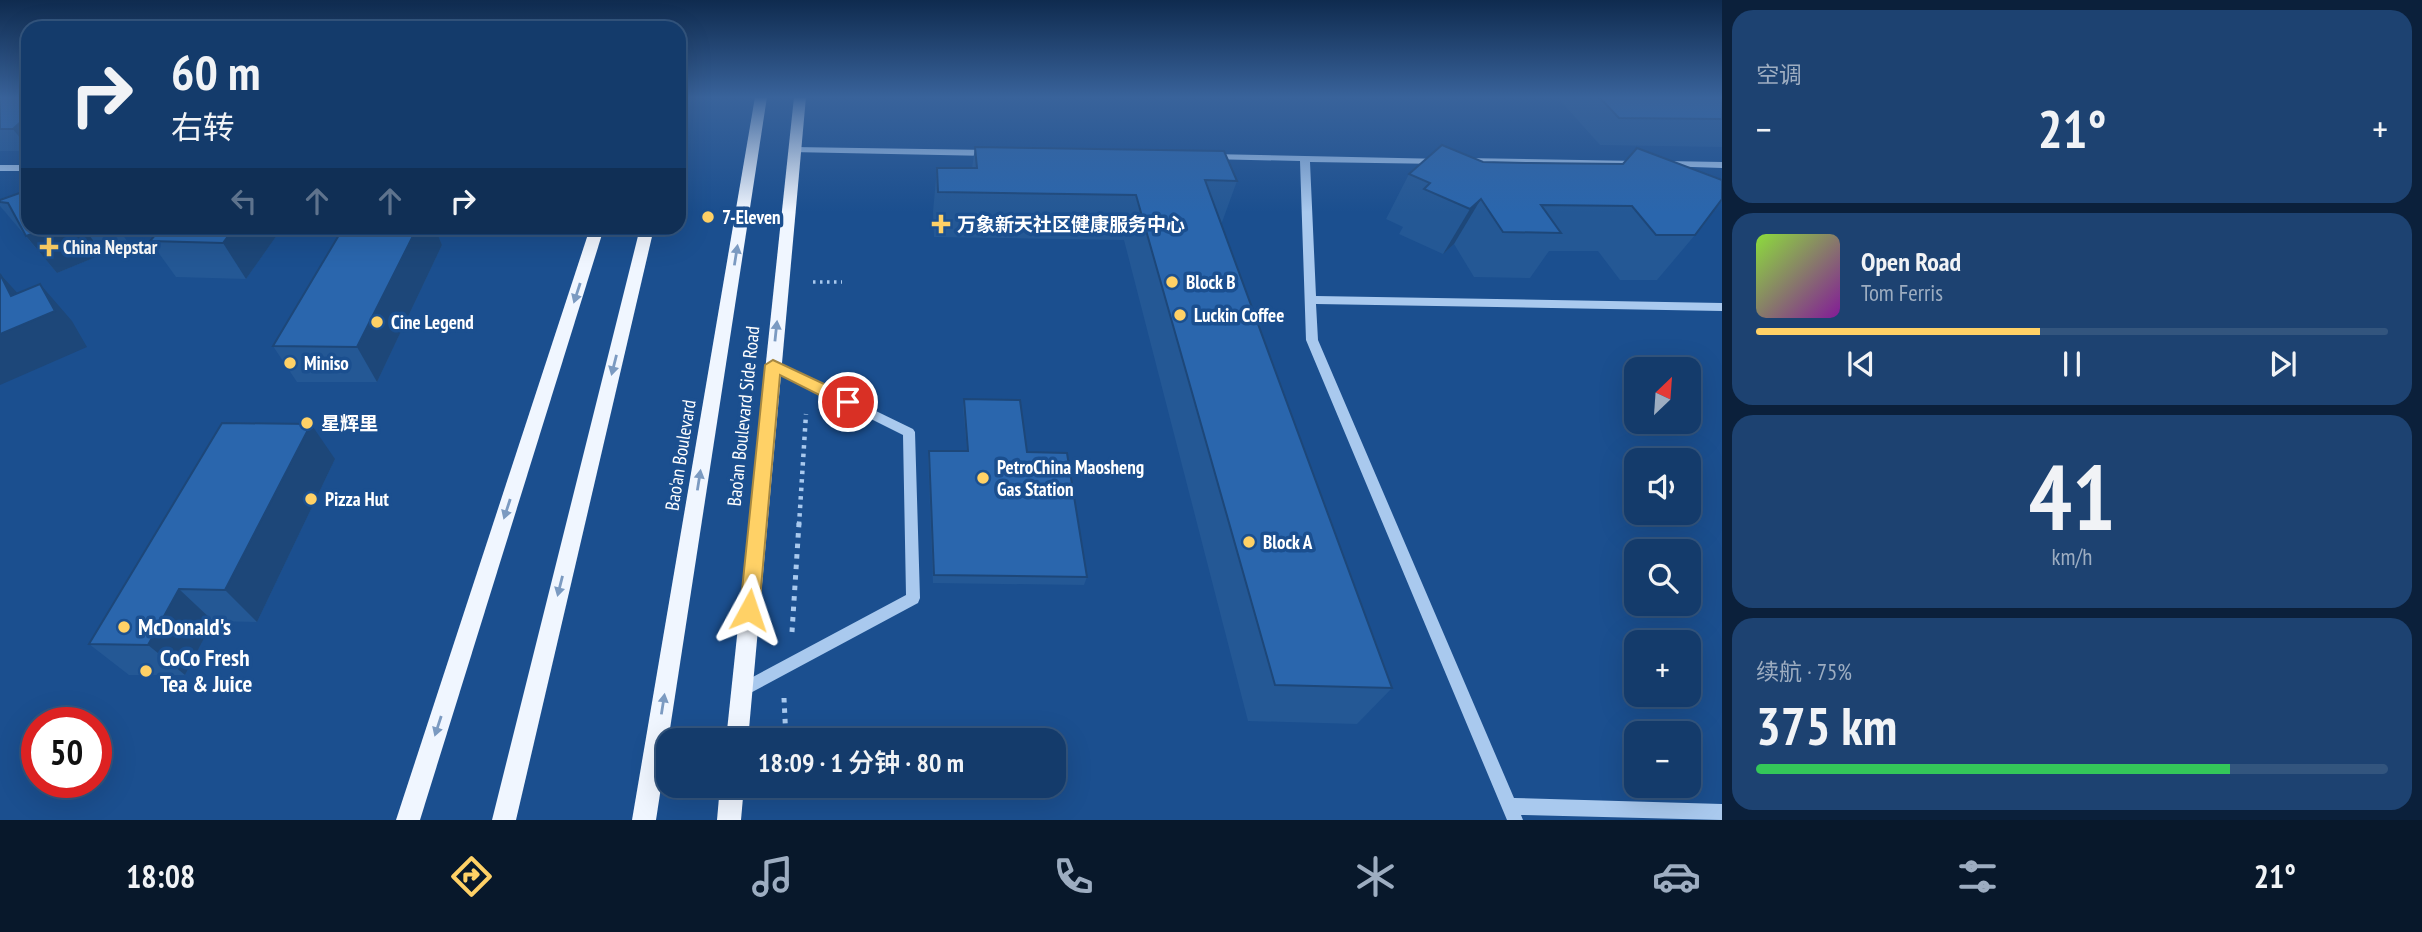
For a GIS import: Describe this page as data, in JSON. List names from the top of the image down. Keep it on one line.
{"streets":{"main road":["Bao'an Boulevard Side Road","Bao'an Boulevard"]},"places":{"other":["7-Eleven","Block B","Luckin Coffee","Cine Legend","Miniso","星辉里","PetroChina Maosheng Gas Station","Pizza Hut","Block A","McDonald's","CoCo Fresh Tea & Juice"],"health":["万象新天社区健康服务中心","China Nepstar"]},"north":"top right","page":{"tile":["空调",["41","km/h"],["续航 · 75%","375 km"]],"turn":["60 m","右转"],"heat":["−","21°","+"],"song":["Open Road","Tom Ferris"],"map_buttons":["+","−"],"limit":"50","trip":"18:09 · 1 分钟 · 80 m","tabs":["18:08","21°"]}}
